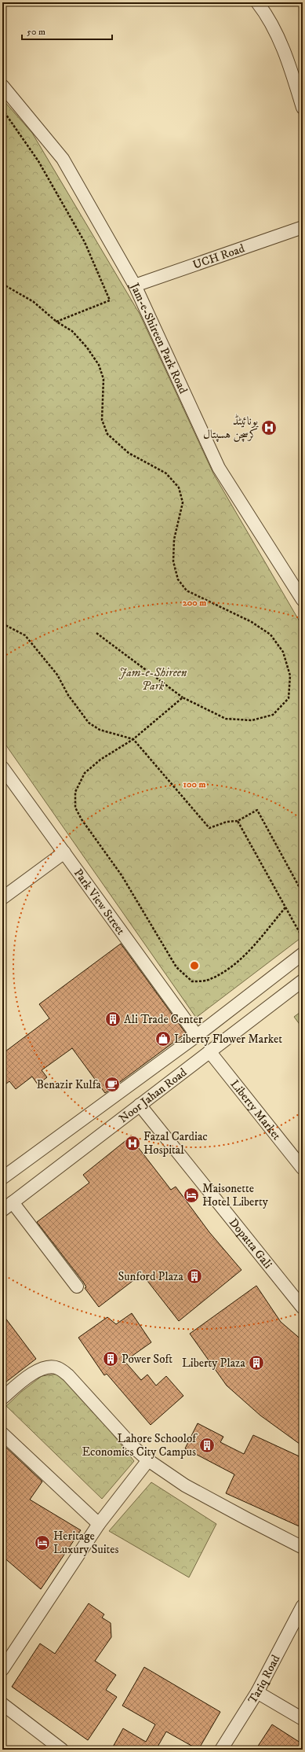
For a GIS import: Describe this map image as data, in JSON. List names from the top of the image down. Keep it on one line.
{"streets":{"street":["UCH Road","Jam-e-Shireen Park Road","Park View Street","Noor Jahan Road","Liberty Market","Dopatta Gali","Tariq Road"]},"crossings":[["UCH Road","Jam-e-Shireen Park Road"],["Park View Street","Noor Jahan Road"],["Noor Jahan Road","Liberty Market"],["Noor Jahan Road","Dopatta Gali"]],"parks":["Jam-e-Shireen Park"],"places":{"hospital":["یونائیٹڈ کرسچن ہسپتال","Fazal Cardiac Hospital"],"building":["Ali Trade Center","Sunford Plaza","Power Soft","Liberty Plaza","Lahore Schoolof Economics City Campus"],"shop":["Liberty Flower Market"],"cafe":["Benazir Kulfa"],"hotel":["Maisonette Hotel Liberty","Heritage Luxury Suites"]},"scale_bar":"50 m","rings":["200 m","100 m"]}
